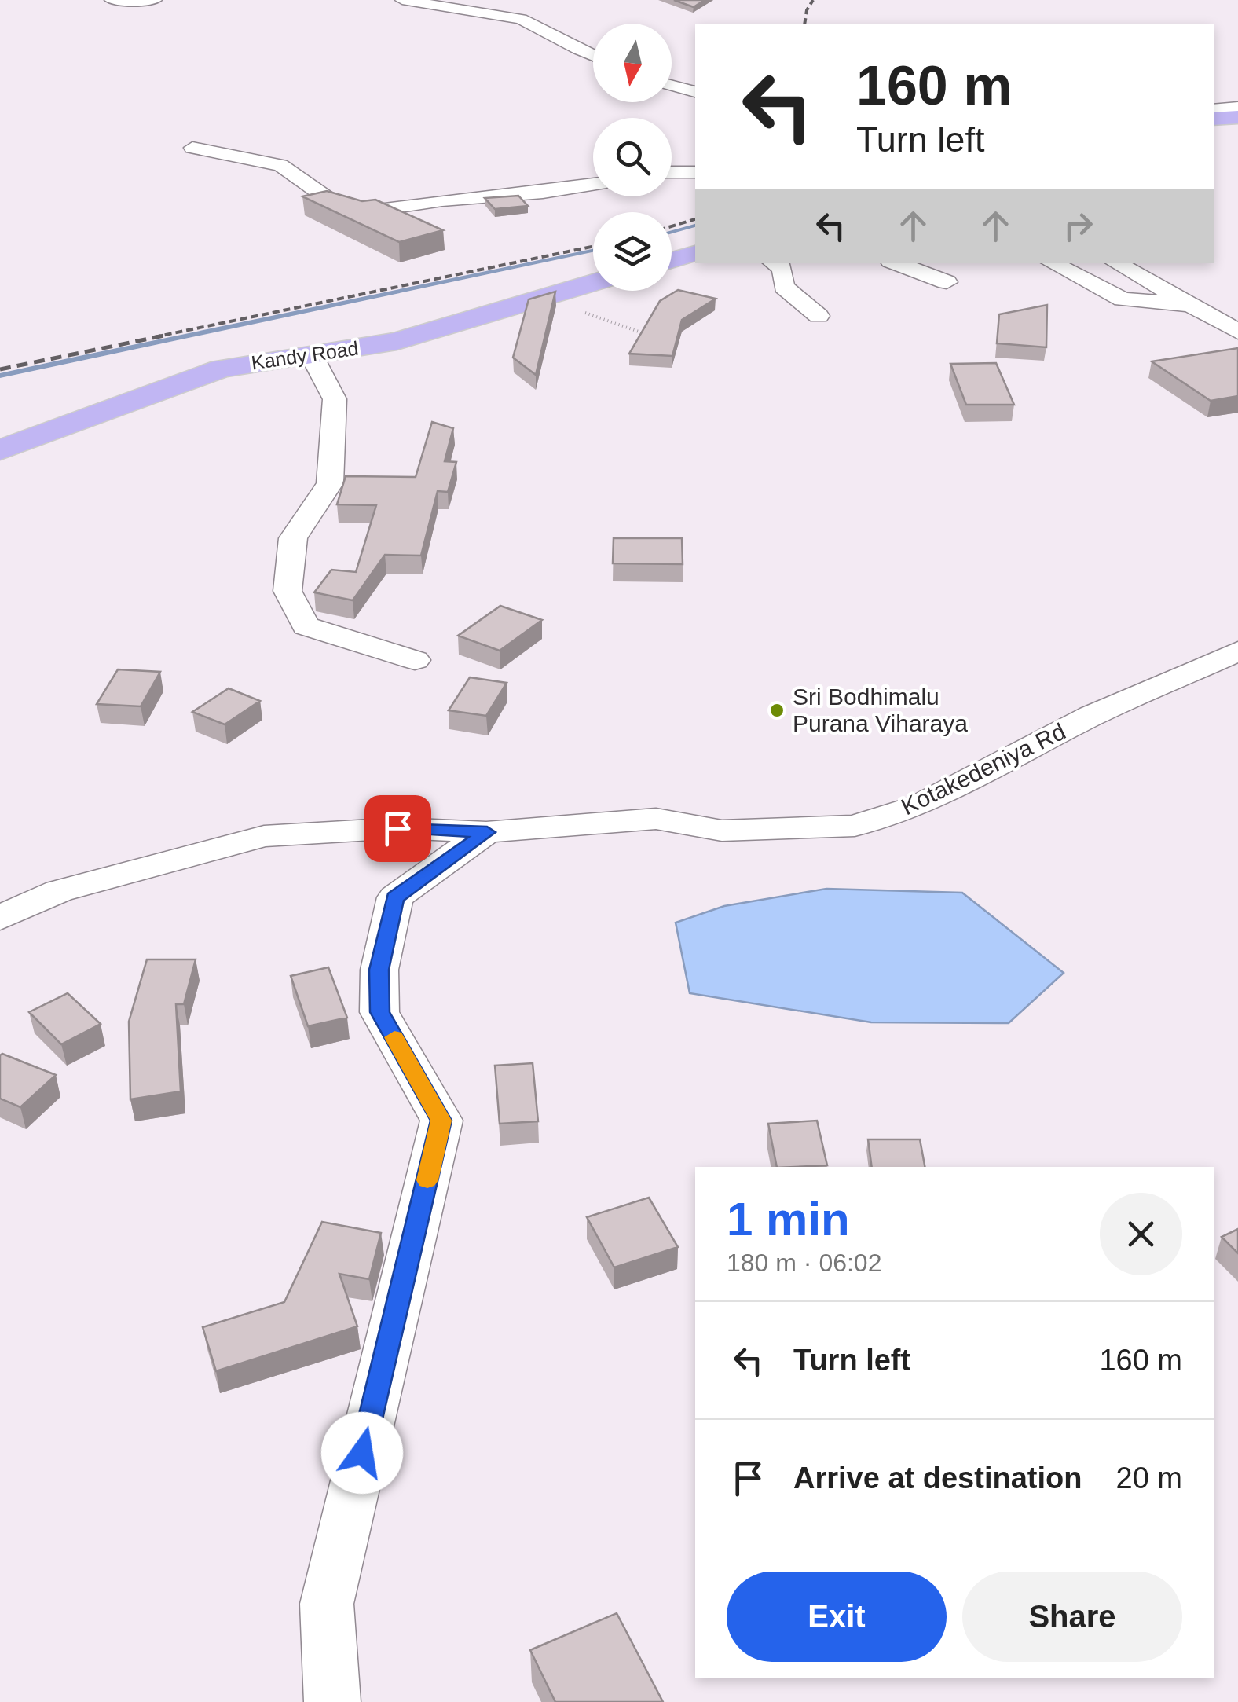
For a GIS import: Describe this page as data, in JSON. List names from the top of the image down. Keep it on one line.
{"streets":{"highway":["Kandy Road"],"street":["Kotakedeniya Rd"]},"places":["Sri Bodhimalu Purana Viharaya"],"north":"bottom","page":{"turn":["160 m","Turn left"],"heading":["1 min","180 m · 06:02"],"list":[{"name":"Turn left","value":"160 m"},{"name":"Arrive at destination","value":"20 m"}],"buttons":["Exit","Share"]}}
